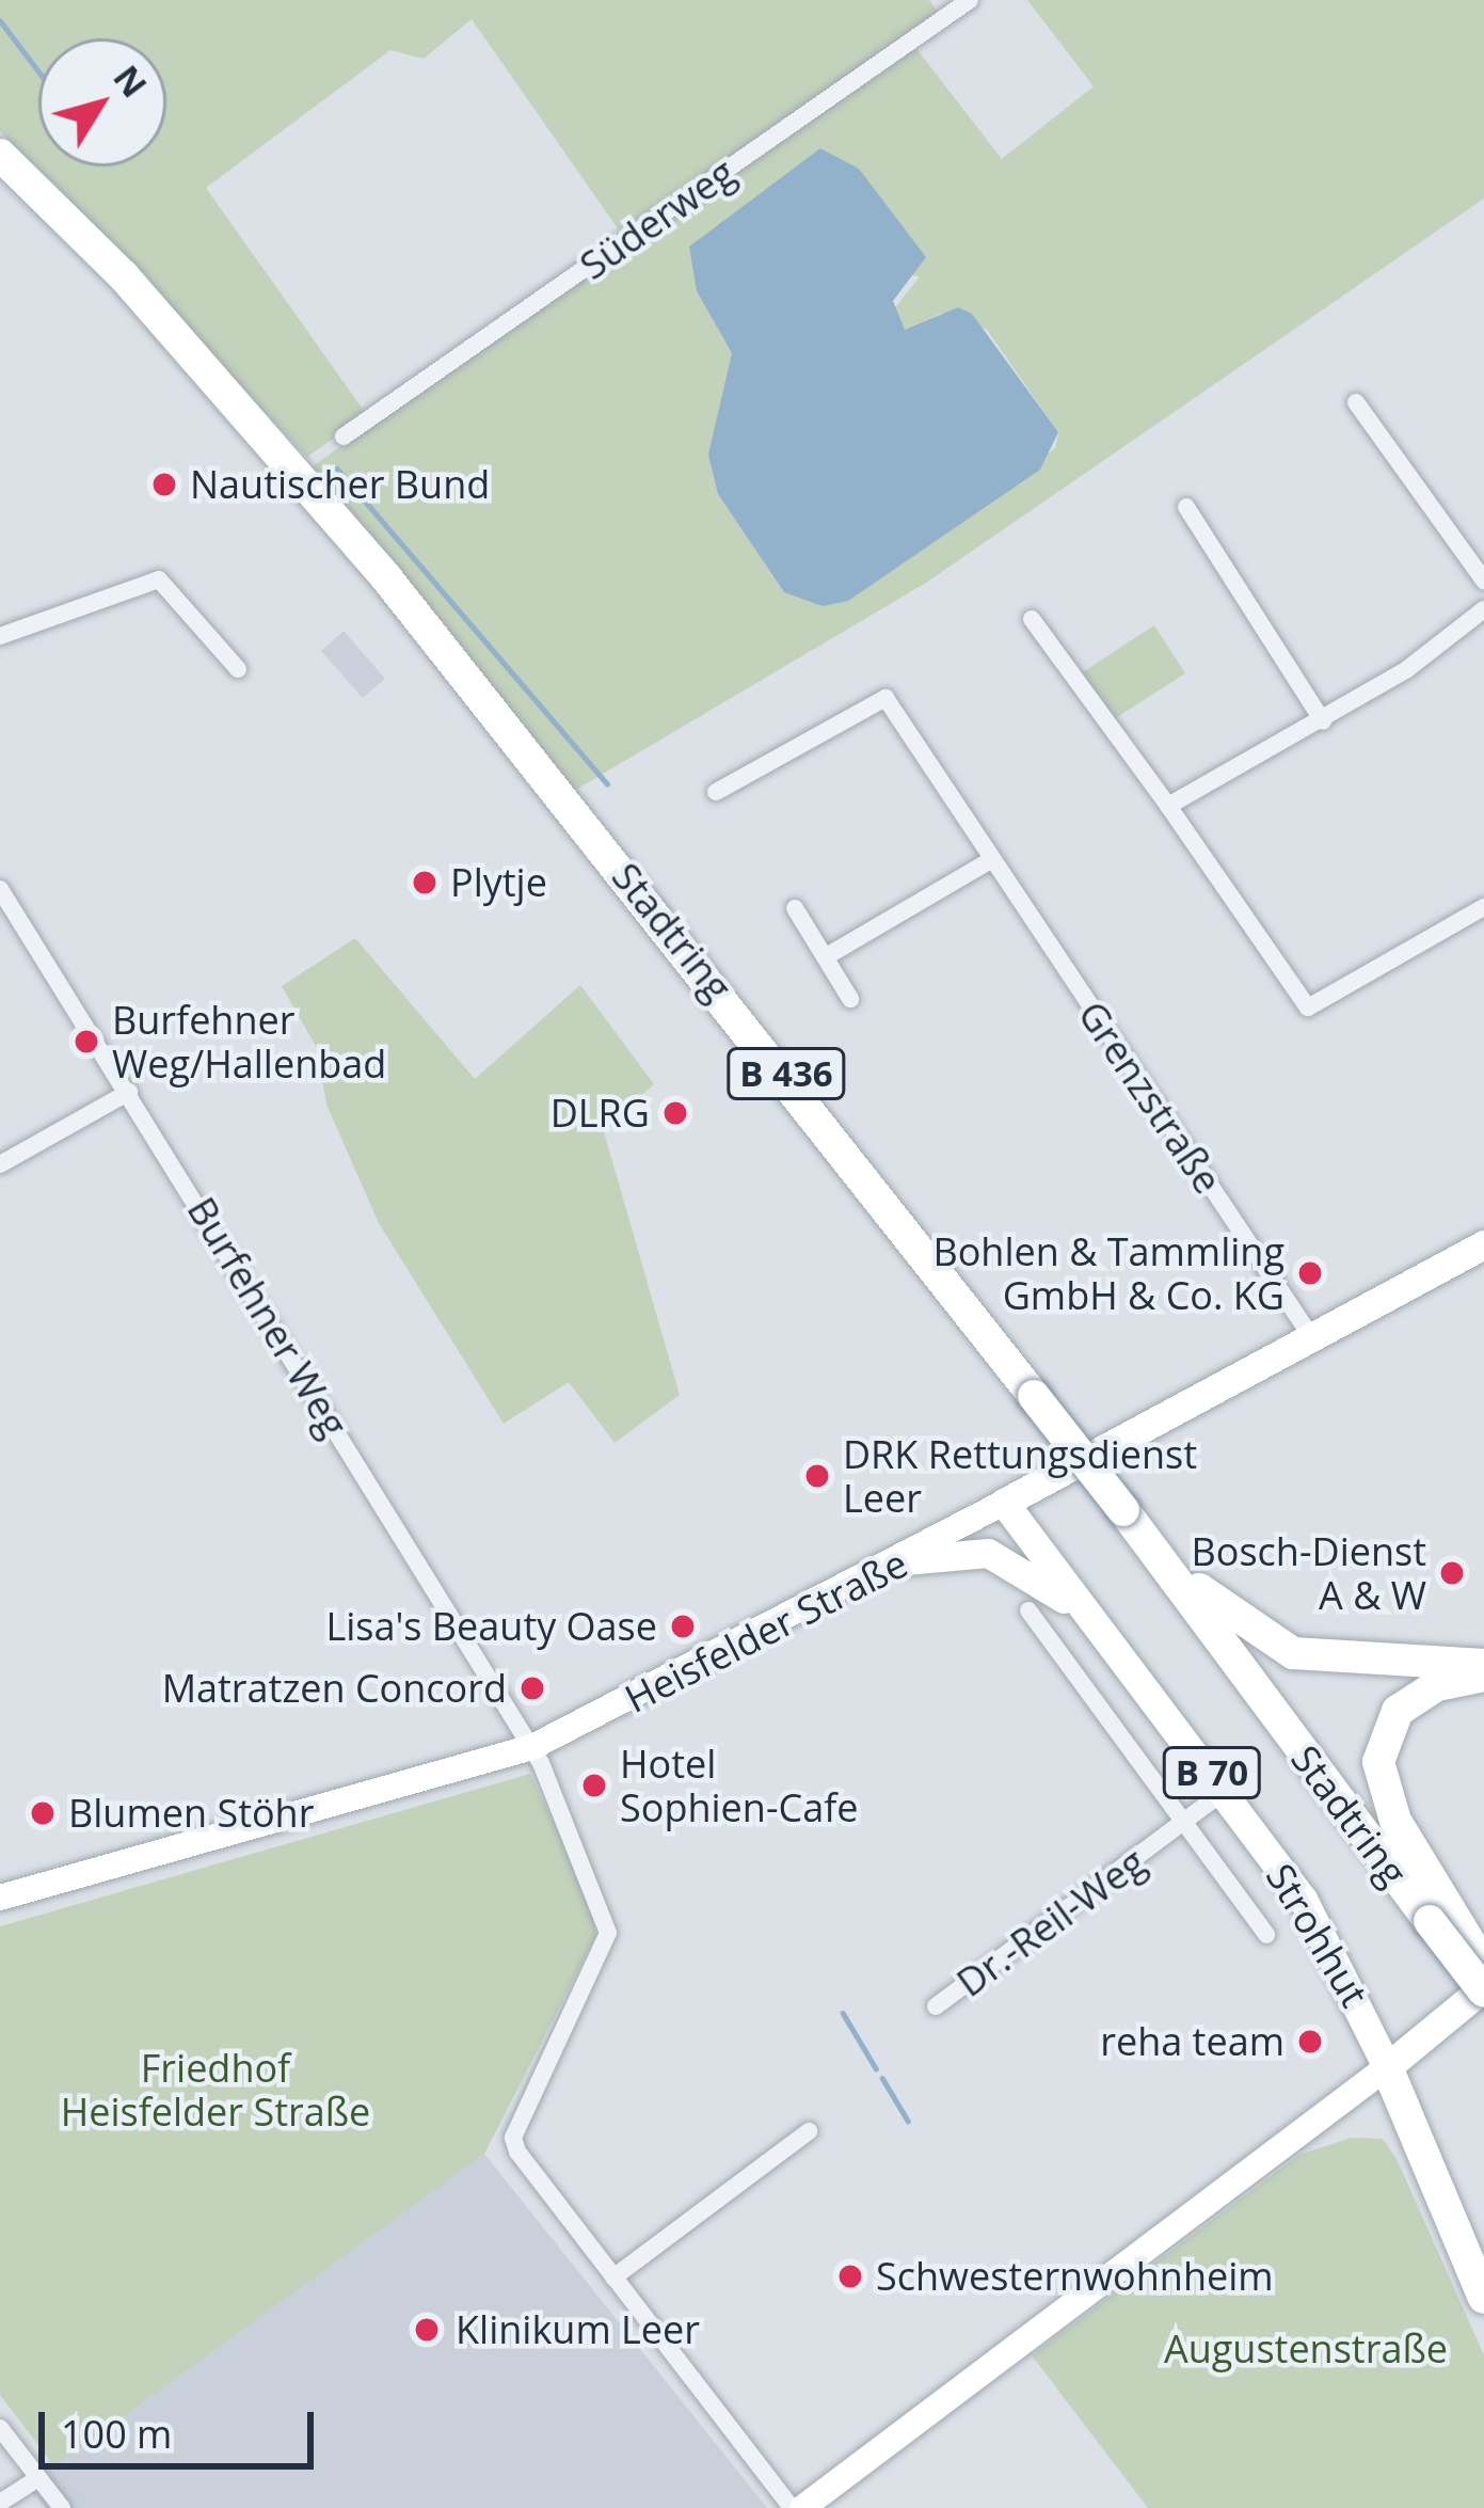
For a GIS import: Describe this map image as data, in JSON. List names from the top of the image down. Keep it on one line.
{"streets":{"highway":["Stadtring","B 436","B 70"],"main road":["Heisfelder Straße","Strohhut"],"street":["Süderweg","Grenzstraße","Burfehner Weg","Dr.-Reil-Weg"]},"crossings":[["Grenzstraße","Heisfelder Straße"],["Burfehner Weg","Heisfelder Straße"],["Heisfelder Straße","Strohhut"],["B 70","Strohhut"],["Dr.-Reil-Weg","Strohhut"]],"parks":["Friedhof Heisfelder Straße","Augustenstraße"],"places":["Nautischer Bund","Plytje","Burfehner Weg/Hallenbad","DLRG","Bohlen & Tammling GmbH & Co. KG","DRK Rettungsdienst Leer","Bosch-Dienst A & W","Lisa's Beauty Oase","Matratzen Concord","Hotel Sophien-Cafe","Blumen Stöhr","reha team","Schwesternwohnheim","Klinikum Leer"],"scale_bar":"100 m","north":"top right"}
